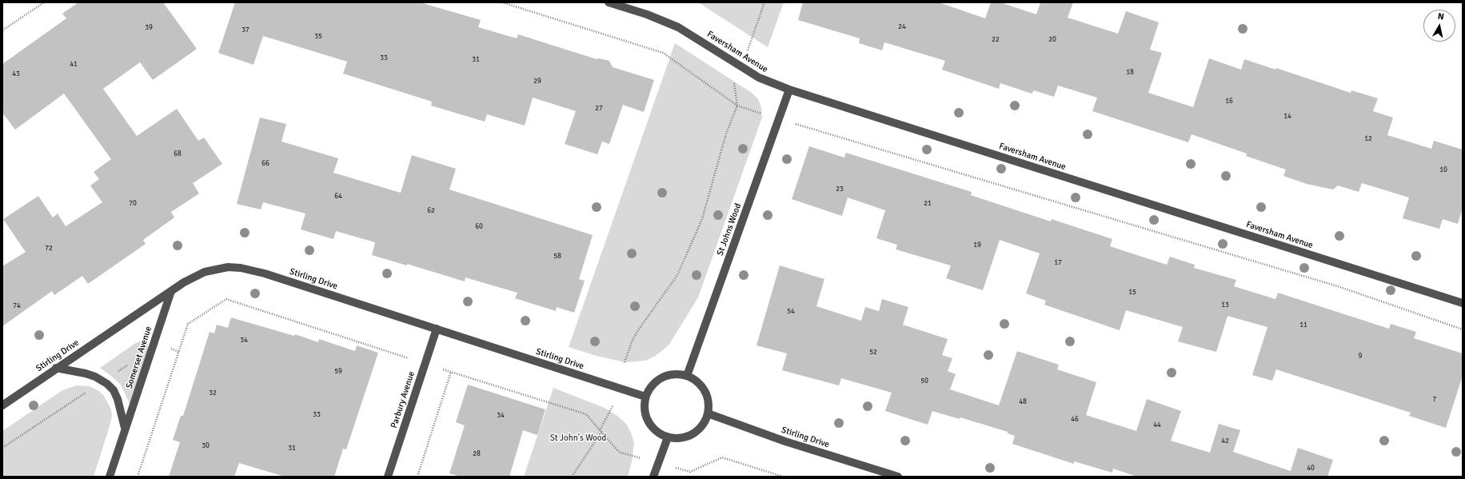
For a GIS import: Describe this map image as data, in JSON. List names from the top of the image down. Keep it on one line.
{"streets":{"street":["Faversham Avenue","St Johns Wood","Stirling Drive","Somerset Avenue","Parbury Avenue"]},"crossings":[["Faversham Avenue","St Johns Wood"],["St Johns Wood","Stirling Drive"],["Stirling Drive","Somerset Avenue"],["Stirling Drive","Parbury Avenue"]],"parks":["St John's Wood"],"house_numbers":["24","39","37","35","22","20","33","31","41","18","43","29","16","27","14","12","68","66","10","23","64","70","21","62","60","19","72","58","17","15","13","74","54","11","34","52","9","59","50","32","7","48","33","34","46","44","42","30","31","28","40"],"north":"top"}
